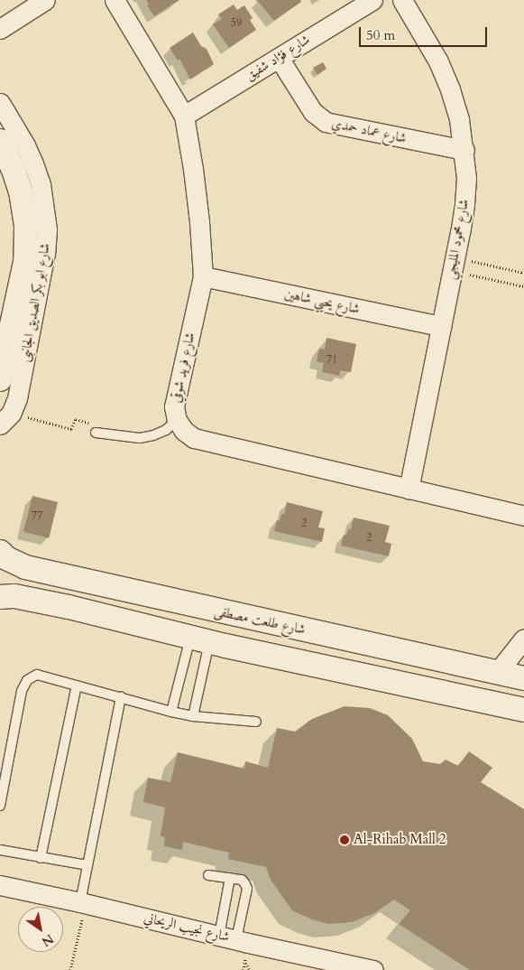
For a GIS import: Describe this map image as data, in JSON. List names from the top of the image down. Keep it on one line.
{"streets":{"street":["شارع فؤاد شفيق","شارع عماد حمدي","شارع محمود المليجي","شارع يحيي شاهين","شارع ابو بكر الصديق الجانبى","شارع فريد شوقي","شارع طلعت مصطفى","شارع نجيب الريحاني"]},"crossings":[["شارع فؤاد شفيق","شارع عماد حمدي"],["شارع فؤاد شفيق","شارع فريد شوقي"],["شارع عماد حمدي","شارع محمود المليجي"],["شارع محمود المليجي","شارع يحيي شاهين"],["شارع محمود المليجي","شارع فريد شوقي"],["شارع يحيي شاهين","شارع فريد شوقي"]],"places":["Al-Rihab Mall 2"],"house_numbers":["59","71","77","2","2"],"scale_bar":"50 m","north":"bottom right"}
